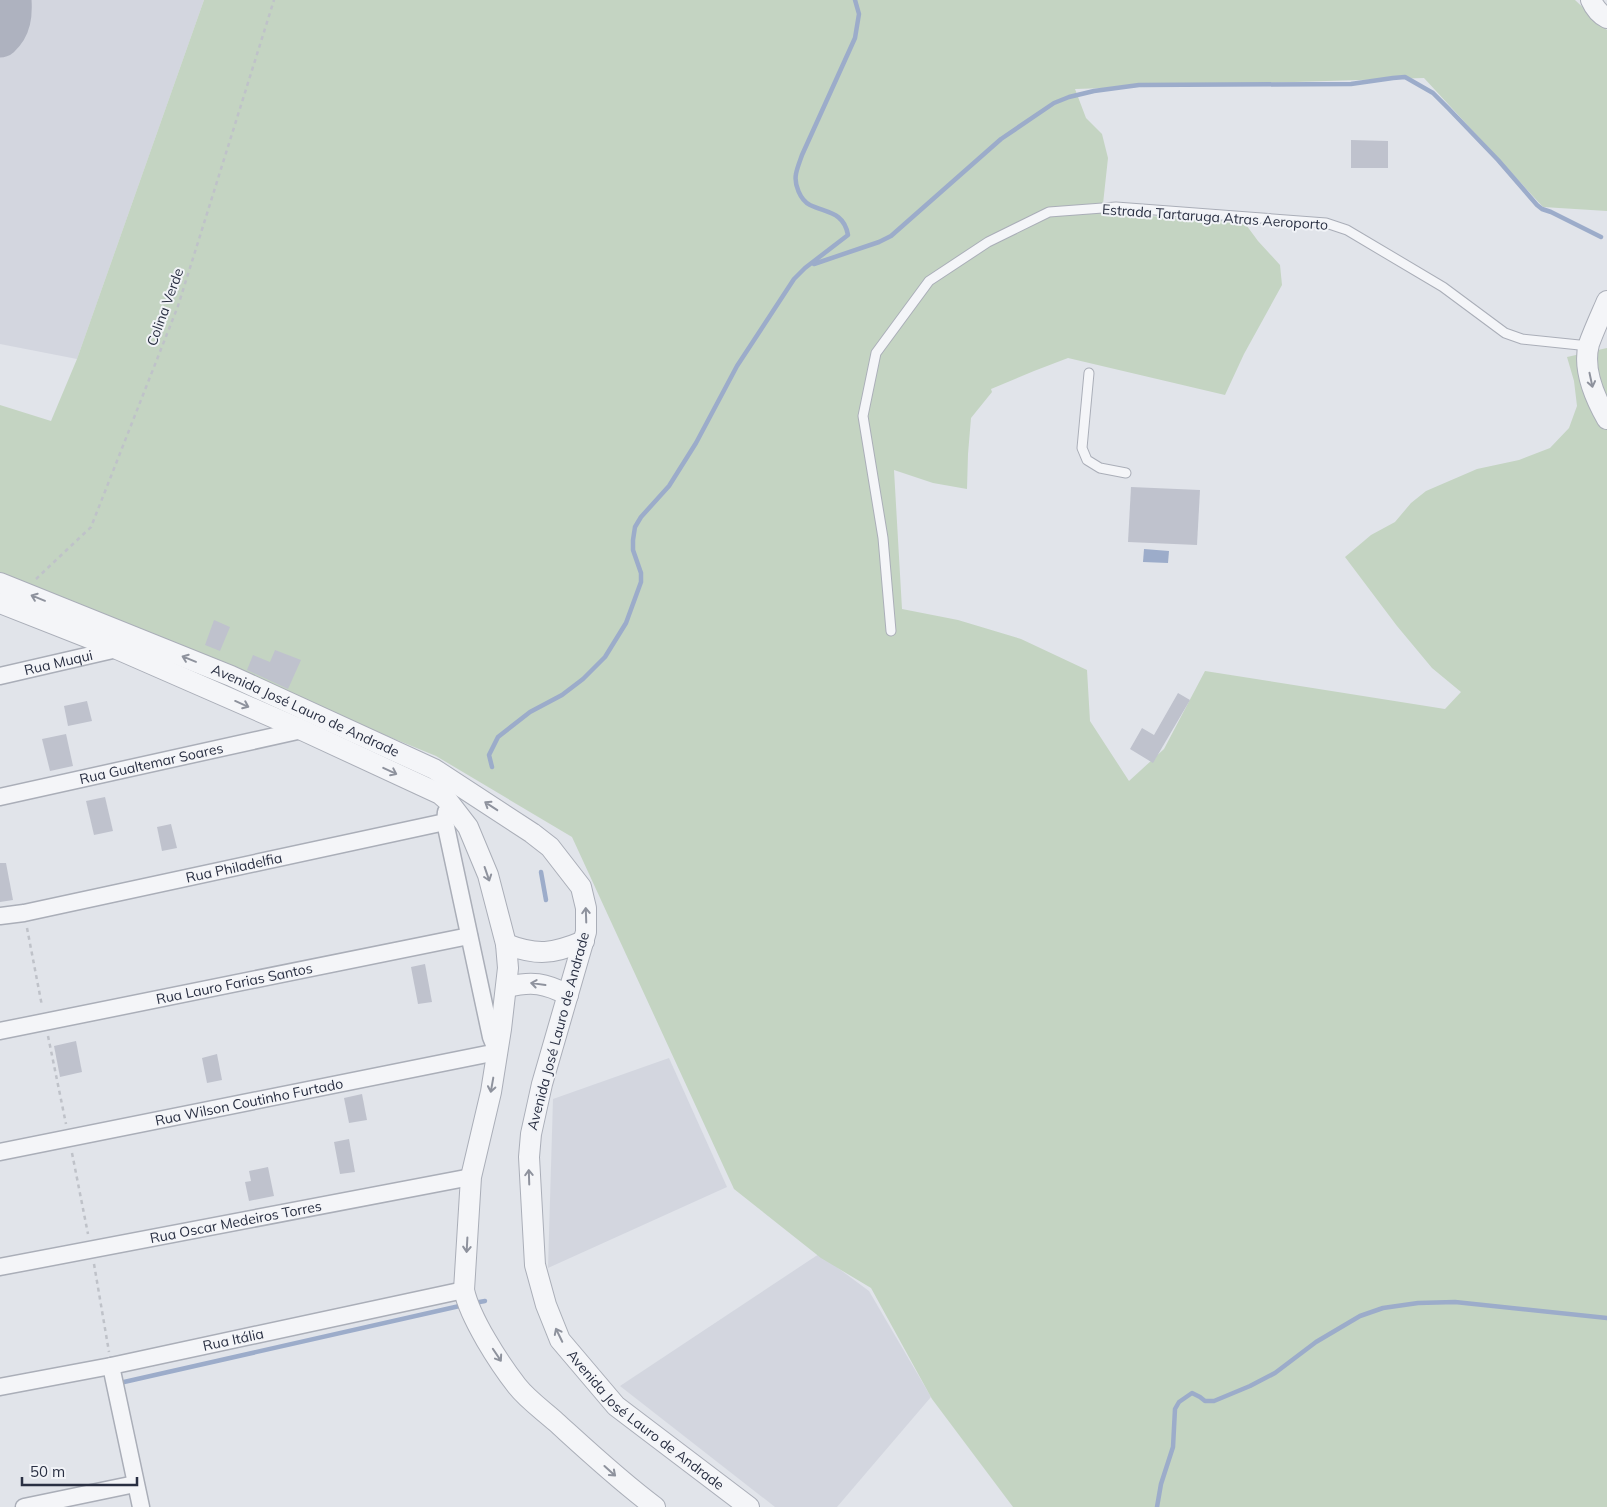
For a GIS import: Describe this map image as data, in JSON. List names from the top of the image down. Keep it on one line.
{"streets":{"street":["Rua Muqui","Avenida José Lauro de Andrade","Rua Gualtemar Soares","Rua Philadelfia","Rua Lauro Farias Santos","Rua Wilson Coutinho Furtado","Rua Oscar Medeiros Torres","Rua Itália"],"lane":["Estrada Tartaruga Atras Aeroporto"],"path":["Colina Verde"]},"crossings":[["Colina Verde","Avenida José Lauro de Andrade"],["Rua Muqui","Avenida José Lauro de Andrade"],["Avenida José Lauro de Andrade","Rua Gualtemar Soares"],["Avenida José Lauro de Andrade","Rua Wilson Coutinho Furtado"],["Avenida José Lauro de Andrade","Rua Oscar Medeiros Torres"],["Avenida José Lauro de Andrade","Rua Itália"]],"scale_bar":"50 m"}
